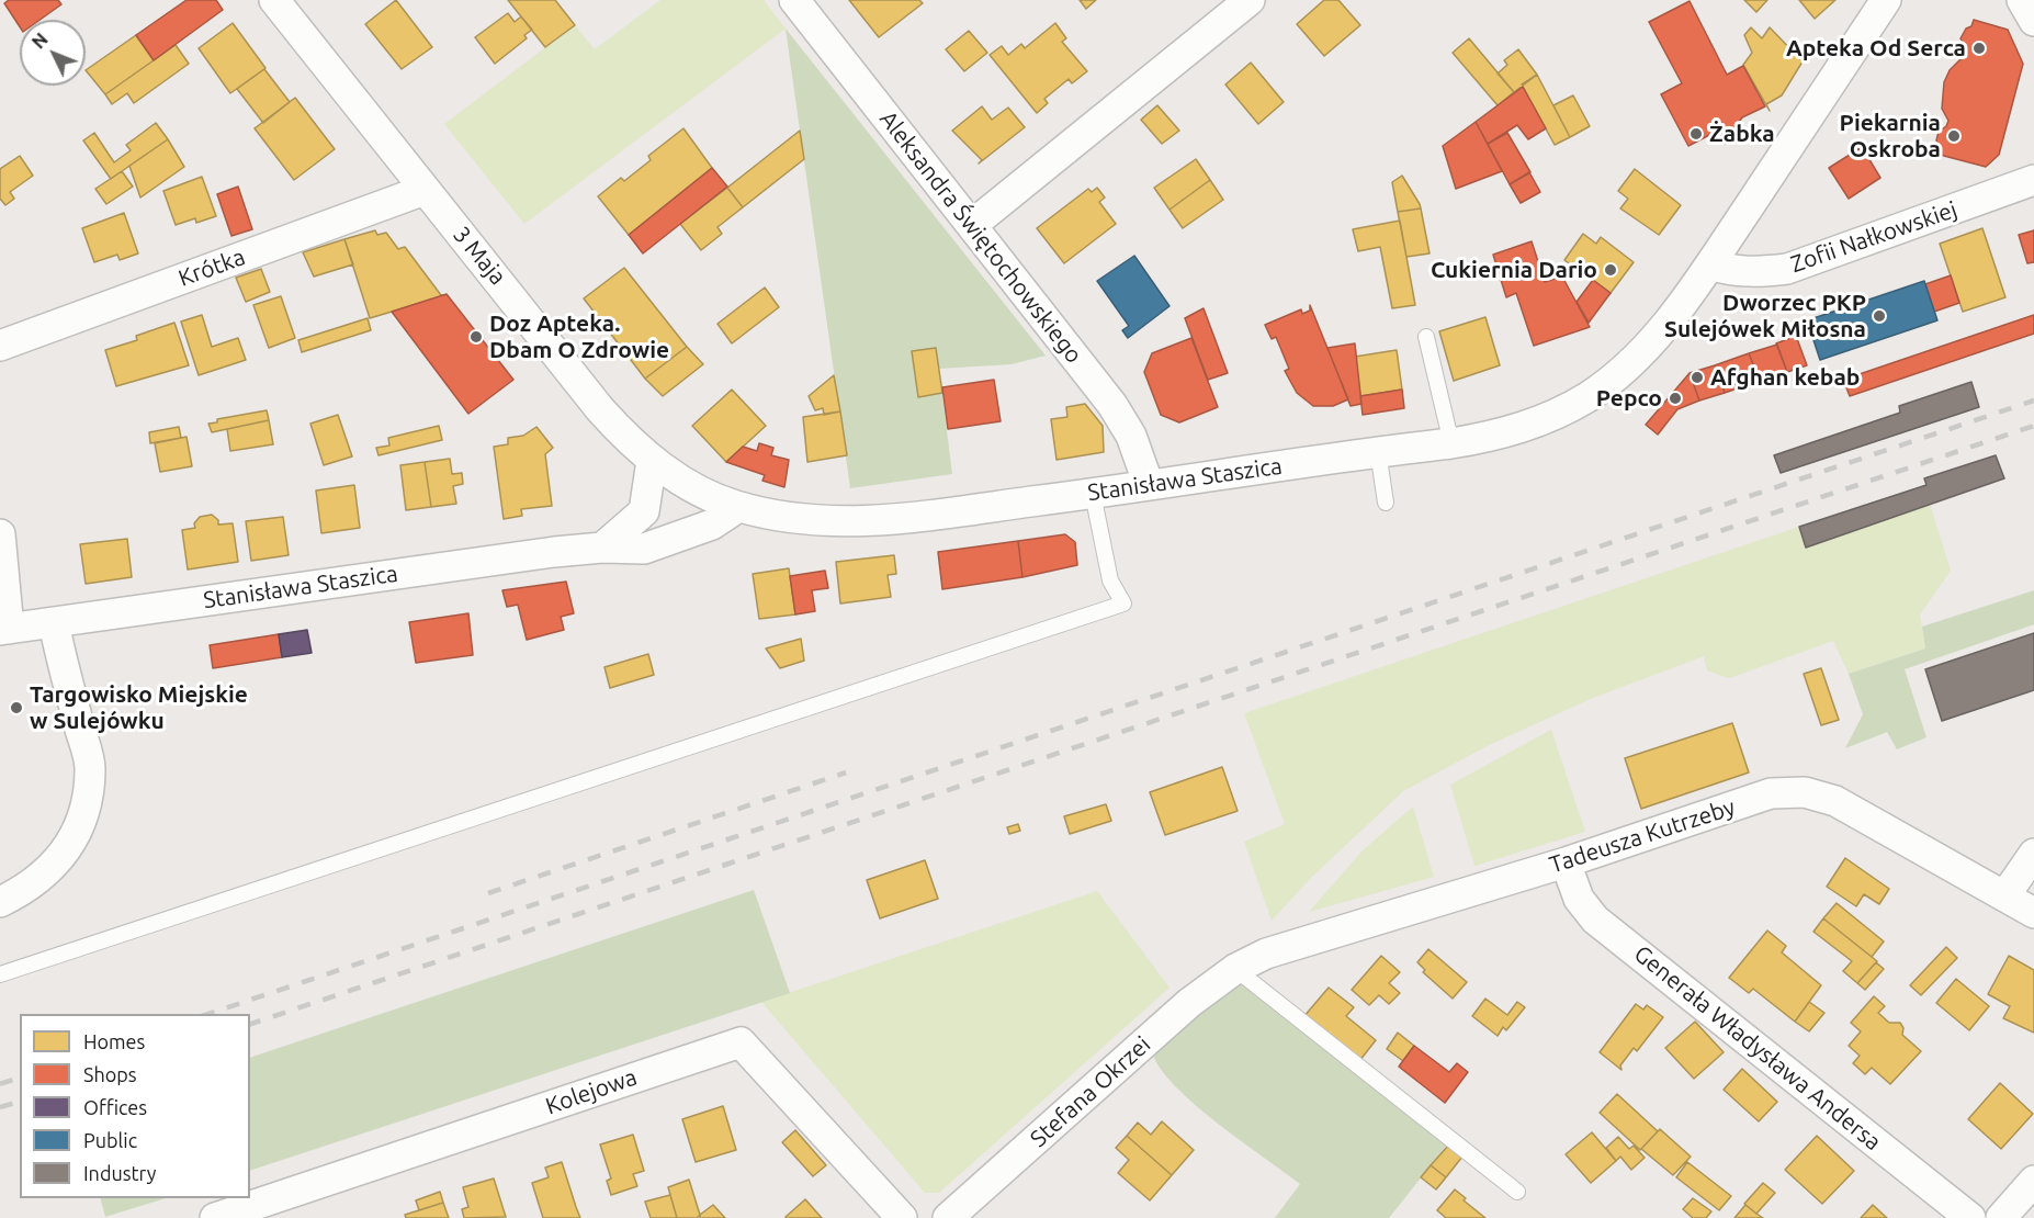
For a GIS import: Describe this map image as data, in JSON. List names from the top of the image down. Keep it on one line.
{"streets":{"street":["Aleksandra Świętochowskiego","Zofii Nałkowskiej","3 Maja","Krótka","Stanisława Staszica","Tadeusza Kutrzeby","Generała Władysława Andersa","Kolejowa","Stefana Okrzei"]},"crossings":[["Aleksandra Świętochowskiego","Stanisława Staszica"],["Zofii Nałkowskiej","Stanisława Staszica"],["3 Maja","Krótka"],["3 Maja","Stanisława Staszica"],["Tadeusza Kutrzeby","Generała Władysława Andersa"],["Tadeusza Kutrzeby","Stefana Okrzei"]],"places":["Apteka Od Serca","Żabka","Piekarnia Oskroba","Cukiernia Dario","Dworzec PKP Sulejówek Miłosna","Doz Apteka. Dbam O Zdrowie","Afghan kebab","Pepco","Targowisko Miejskie w Sulejówku"],"legend":["Homes","Shops","Offices","Public","Industry"],"north":"top left"}
